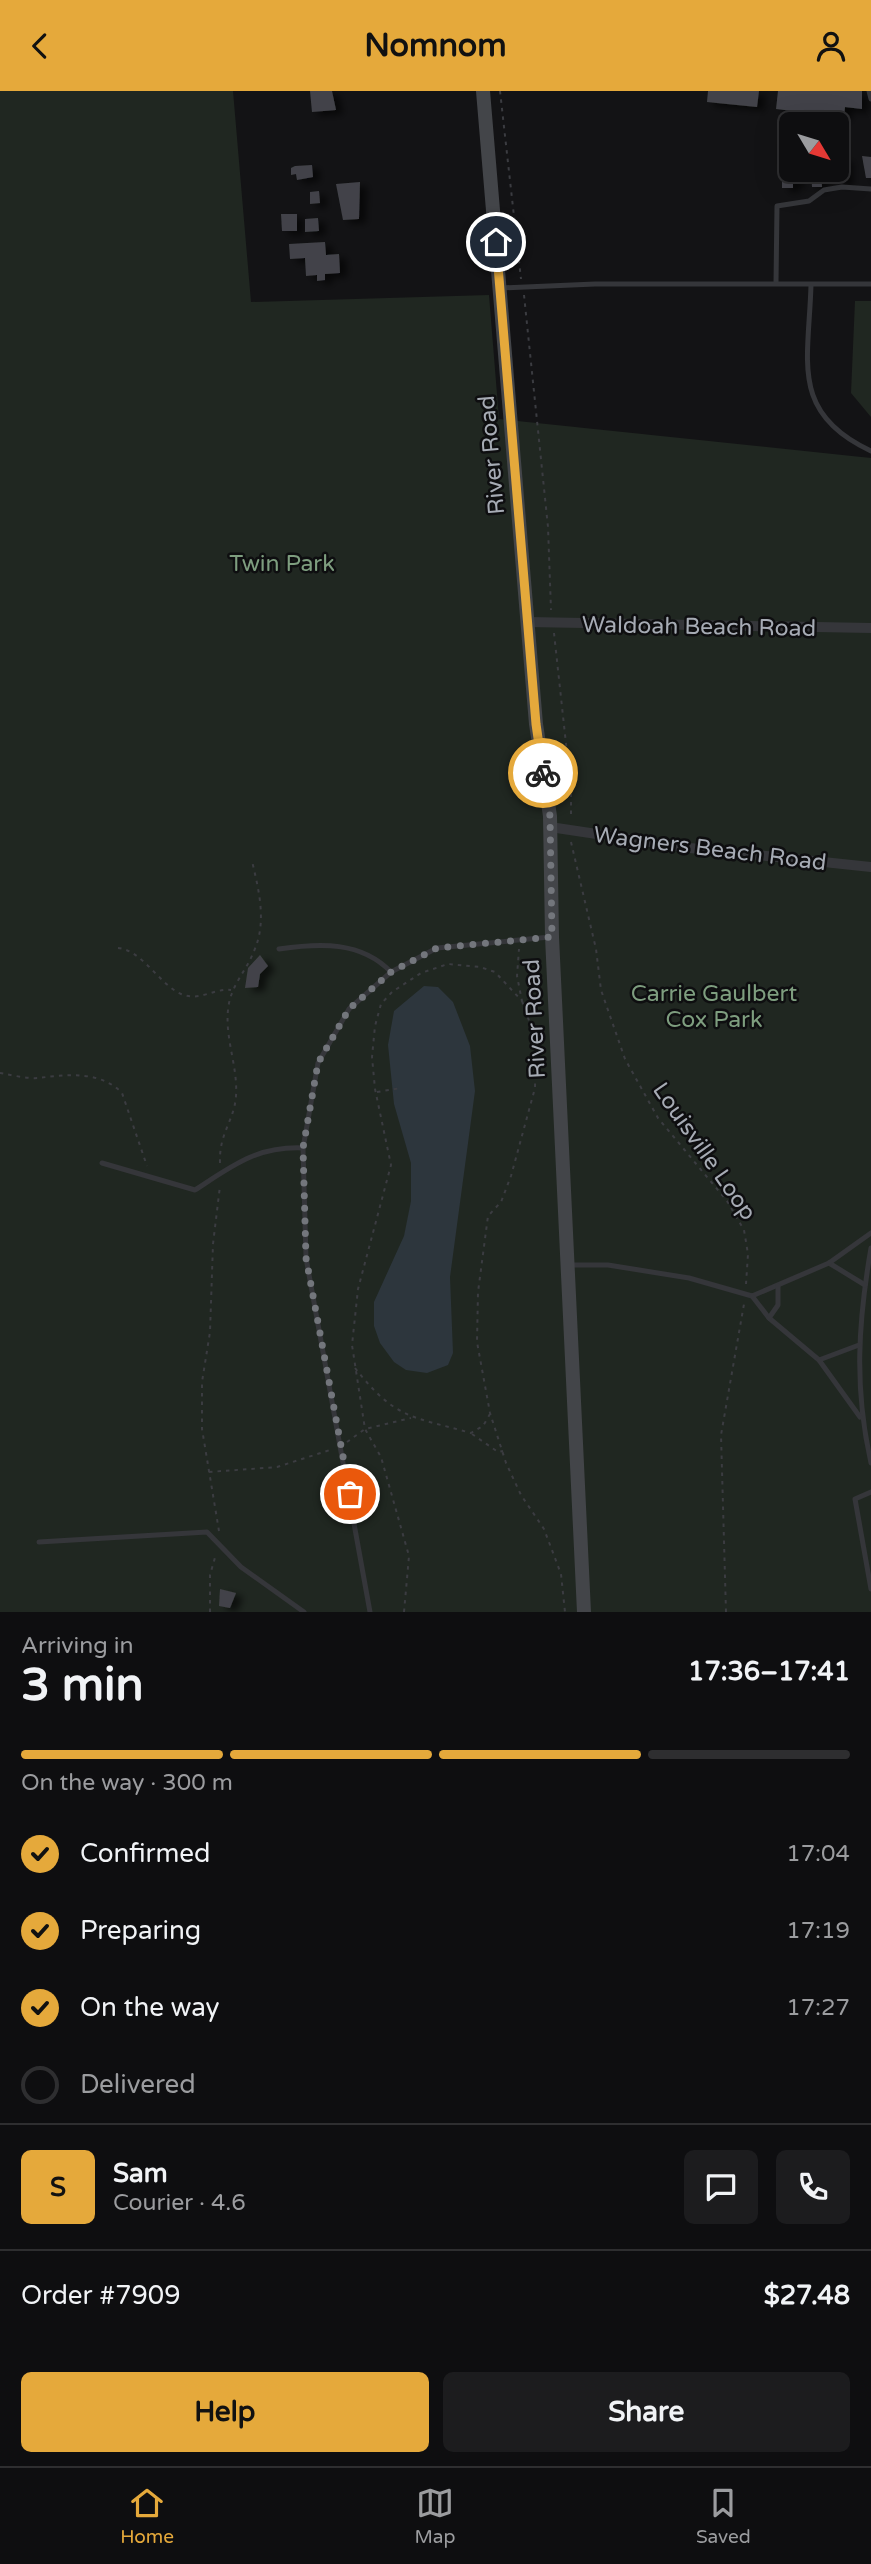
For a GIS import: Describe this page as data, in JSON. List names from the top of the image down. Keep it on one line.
{"streets":{"street":["River Road","Waldoah Beach Road","Wagners Beach Road"],"path":["Louisville Loop"]},"crossings":[["River Road","Waldoah Beach Road"],["River Road","Wagners Beach Road"],["Waldoah Beach Road","Louisville Loop"],["Wagners Beach Road","Louisville Loop"]],"parks":["Twin Park","Carrie Gaulbert Cox Park"],"north":"bottom right","page":{"header":"Nomnom","heading":["3 min","Arriving in","17:36–17:41"],"panel":["Sam","Courier · 4.6","Order #7909","$27.48"],"bar":"On the way · 300 m","list":[["Confirmed","17:04"],["Preparing","17:19"],["On the way","17:27"],"Delivered"],"round":"S","buttons":["Help","Share"],"tabs":["Home","Map","Saved"]}}
